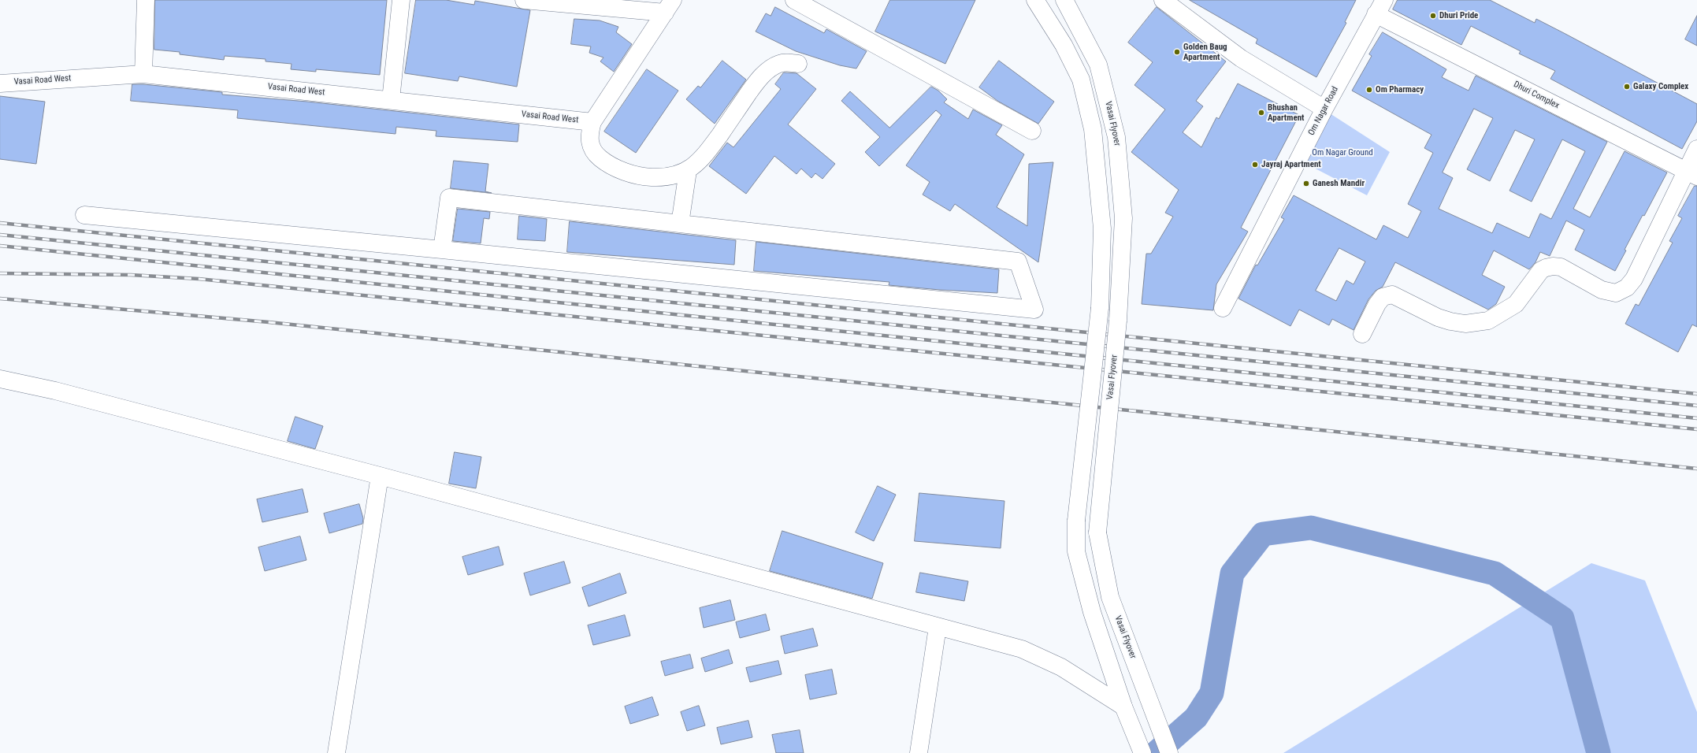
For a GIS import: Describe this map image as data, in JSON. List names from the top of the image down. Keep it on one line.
{"streets":{"street":["Vasai Road West","Dhuri Complex","Om Nagar Road","Vasai Flyover"]},"crossings":[["Dhuri Complex","Om Nagar Road"]],"parks":["Om Nagar Ground"],"places":["Dhuri Pride","Golden Baug Apartment","Galaxy Complex","Om Pharmacy","Bhushan Apartment","Jayraj Apartment","Ganesh Mandir"]}
